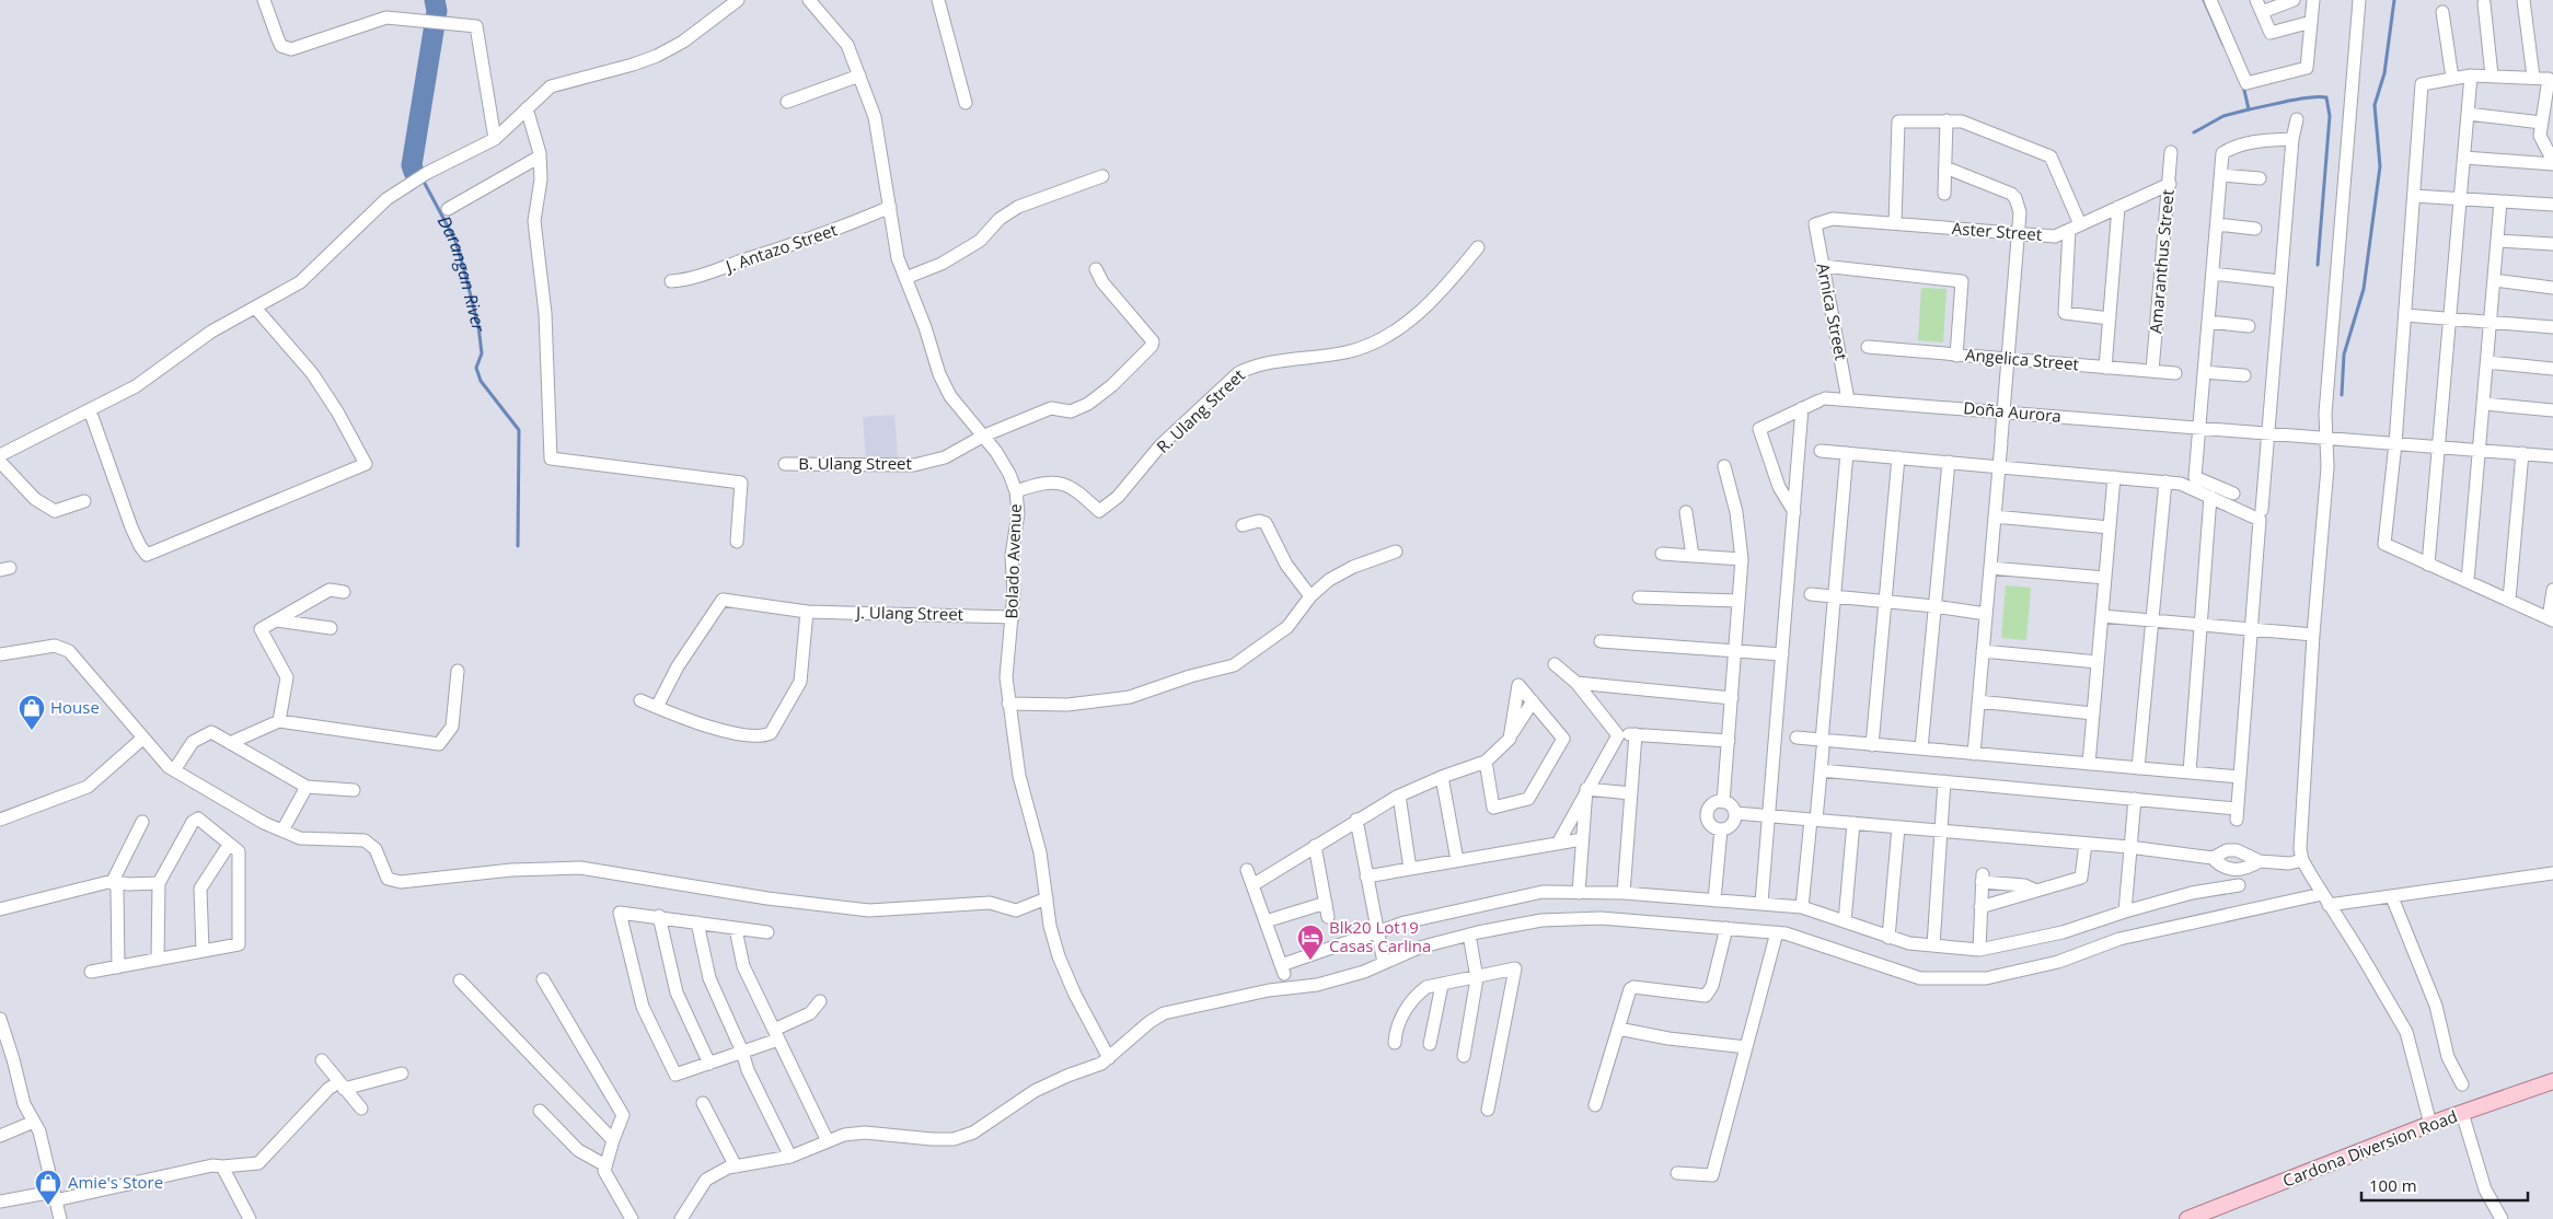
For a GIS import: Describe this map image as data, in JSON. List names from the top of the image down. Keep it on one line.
{"streets":{"main road":["Cardona Diversion Road"],"street":["Aster Street","J. Antazo Street","Amaranthus Street","Arnica Street","Angelica Street","R. Ulang Street","Doña Aurora","B. Ulang Street","Bolado Avenue","J. Ulang Street"]},"crossings":[["Aster Street","Amaranthus Street"],["Aster Street","Arnica Street"],["J. Antazo Street","Bolado Avenue"],["Amaranthus Street","Angelica Street"],["Arnica Street","Doña Aurora"],["R. Ulang Street","Bolado Avenue"],["B. Ulang Street","Bolado Avenue"],["Bolado Avenue","J. Ulang Street"]],"water":["Darangan River"],"places":{"shop":["House","Amie's Store"],"hotel":["Blk20 Lot19 Casas Carlina"]},"scale_bar":"100 m"}
